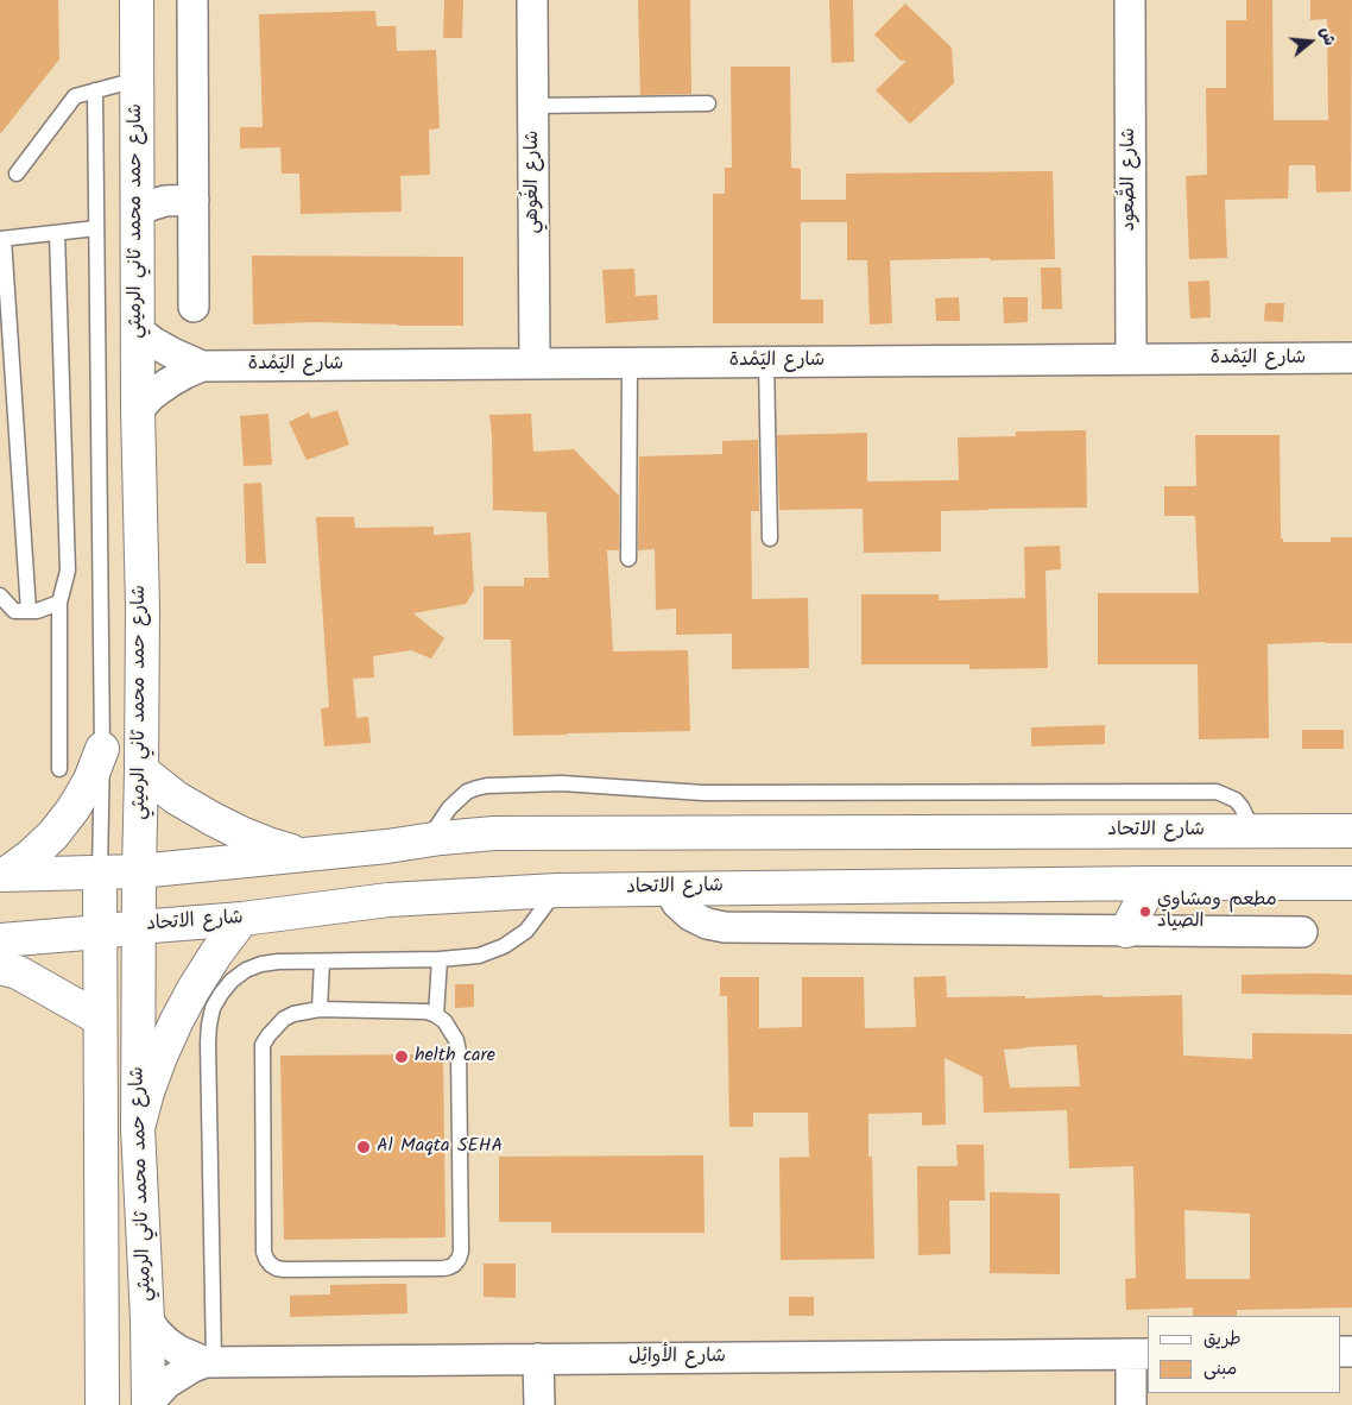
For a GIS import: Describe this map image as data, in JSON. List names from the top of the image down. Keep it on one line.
{"streets":{"main road":["شارع حمد محمد ثاني الرميثي","شارع الاتحاد"],"street":["شارع الصُّعود","شارع الغُوهي","شارع اليَمْدة","شارع الأوائِل"]},"crossings":[["شارع الصُّعود","شارع اليَمْدة"],["شارع الغُوهي","شارع اليَمْدة"],["شارع حمد محمد ثاني الرميثي","شارع اليَمْدة"],["شارع حمد محمد ثاني الرميثي","شارع الاتحاد"],["شارع حمد محمد ثاني الرميثي","شارع الأوائِل"]],"places":["مطعم ومشاوي الصياد","helth care","Al Maqta SEHA"],"legend":["طريق","مبنى"],"north":"right"}
